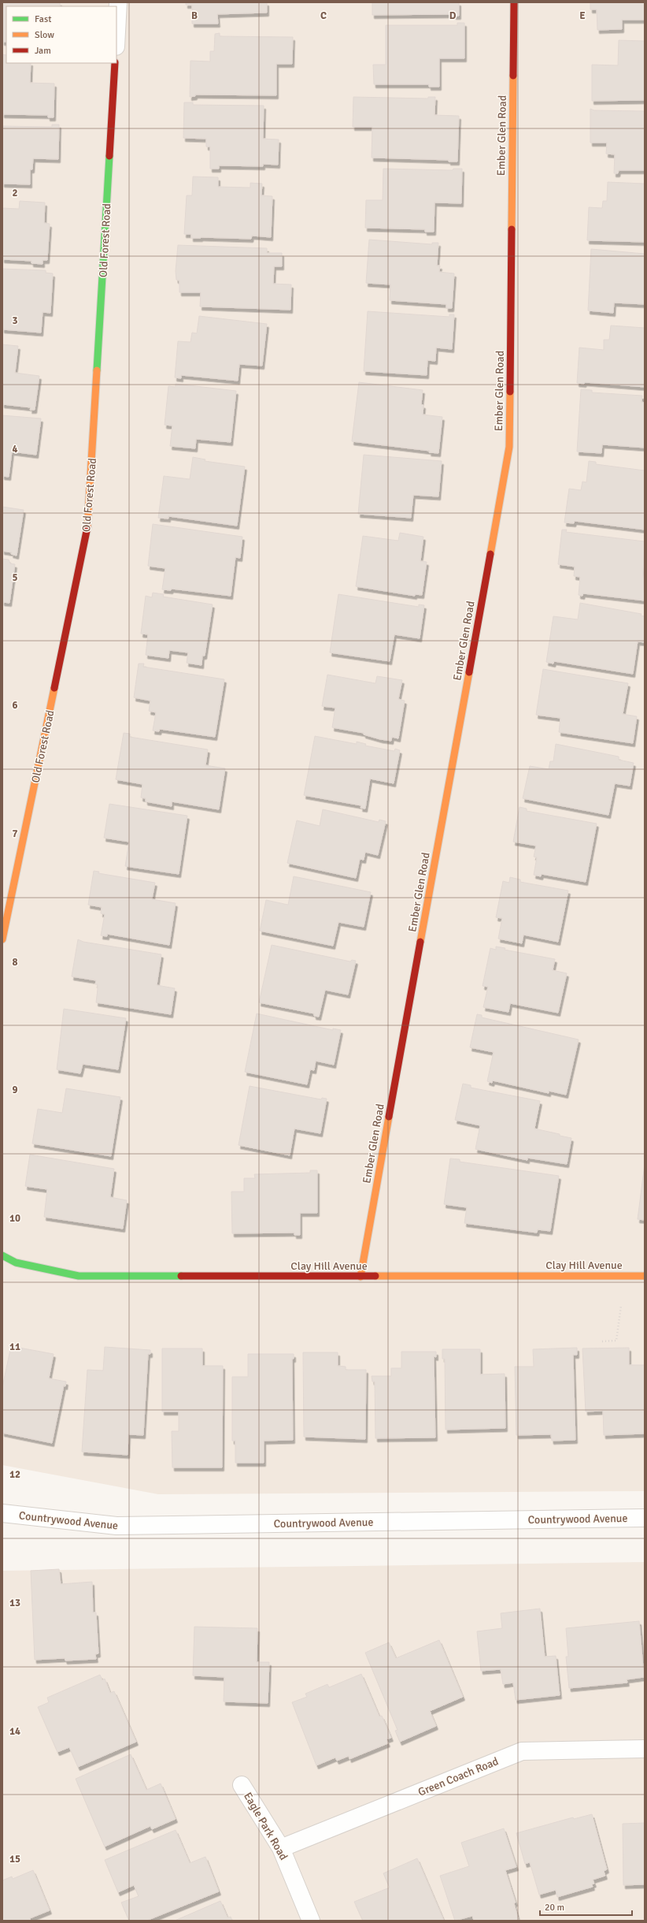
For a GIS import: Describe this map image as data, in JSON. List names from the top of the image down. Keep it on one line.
{"streets":{"street":["Ember Glen Road","Old Forest Road","Clay Hill Avenue","Countrywood Avenue","Green Coach Road","Eagle Park Road"]},"crossings":[["Ember Glen Road","Clay Hill Avenue"],["Green Coach Road","Eagle Park Road"]],"legend":["Fast","Slow","Jam"],"scale_bar":"20 m","grid":{"columns":["B","C","D","E"],"rows":["2","3","4","5","6","7","8","9","10","11","12","13","14","15"]}}
